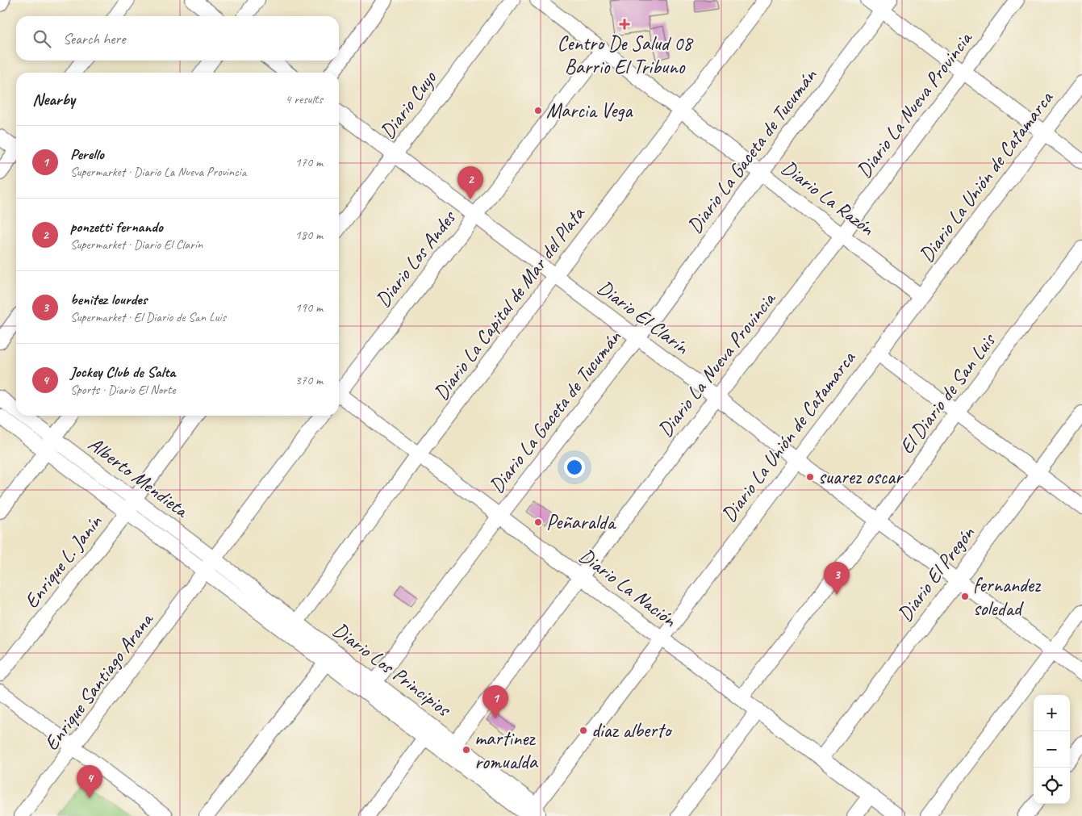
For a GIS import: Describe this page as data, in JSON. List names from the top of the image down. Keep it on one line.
{"streets":{"street":["Diario Cuyo","Diario La Nueva Provincia","Diario La Gaceta de Tucumán","Diario La Unión de Catamarca","Diario La Razón","Diario Los Andes","Diario La Capital de Mar del Plata","Diario El Clarín","El Diario de San Luis","Alberto Mendieta","Enrique L. Janín","Diario El Pregón","Diario La Nación","Diario Los Principios","Enrique Santiago Arana"]},"crossings":[["Diario Cuyo","Diario El Clarín"],["Diario La Nueva Provincia","Diario La Razón"],["Diario La Nueva Provincia","Diario El Clarín"],["Diario La Nueva Provincia","Diario La Nación"],["Diario La Nueva Provincia","Diario Los Principios"],["Diario La Gaceta de Tucumán","Diario La Razón"],["Diario La Gaceta de Tucumán","Diario El Clarín"],["Diario La Gaceta de Tucumán","Diario La Nación"],["Diario La Gaceta de Tucumán","Diario Los Principios"],["Diario La Unión de Catamarca","Diario La Razón"],["Diario La Unión de Catamarca","Diario El Clarín"],["Diario La Unión de Catamarca","Diario La Nación"],["Diario La Unión de Catamarca","Diario Los Principios"],["Diario La Razón","Diario Los Andes"],["Diario La Razón","Diario La Capital de Mar del Plata"],["Diario Los Andes","Diario El Clarín"],["Diario La Capital de Mar del Plata","Diario El Clarín"],["Diario La Capital de Mar del Plata","Diario La Nación"],["Diario La Capital de Mar del Plata","Diario Los Principios"],["Diario El Clarín","El Diario de San Luis"],["Diario El Clarín","Diario El Pregón"],["El Diario de San Luis","Diario La Nación"],["Alberto Mendieta","Enrique L. Janín"],["Alberto Mendieta","Diario Los Principios"],["Alberto Mendieta","Enrique Santiago Arana"],["Diario El Pregón","Diario La Nación"],["Diario Los Principios","Enrique Santiago Arana"]],"places":{"health":["Centro De Salud 08 Barrio El Tribuno"],"other":["Marcia Vega","suarez oscar","Peñaralda","fernandez soledad","diaz alberto","martinez romualda"]},"page":{"search":"Search here","heading":["Nearby","4 results"],"list":[{"mark":"1","name":"Perello","note":"Supermarket · Diario La Nueva Provincia","value":"170 m"},{"mark":"2","name":"ponzetti fernando","note":"Supermarket · Diario El Clarín","value":"180 m"},{"mark":"3","name":"benitez lourdes","note":"Supermarket · El Diario de San Luis","value":"190 m"},{"mark":"4","name":"Jockey Club de Salta","note":"Sports · Diario El Norte","value":"370 m"}],"pins":["2","3","1","4"],"map_buttons":["+","−"]}}
